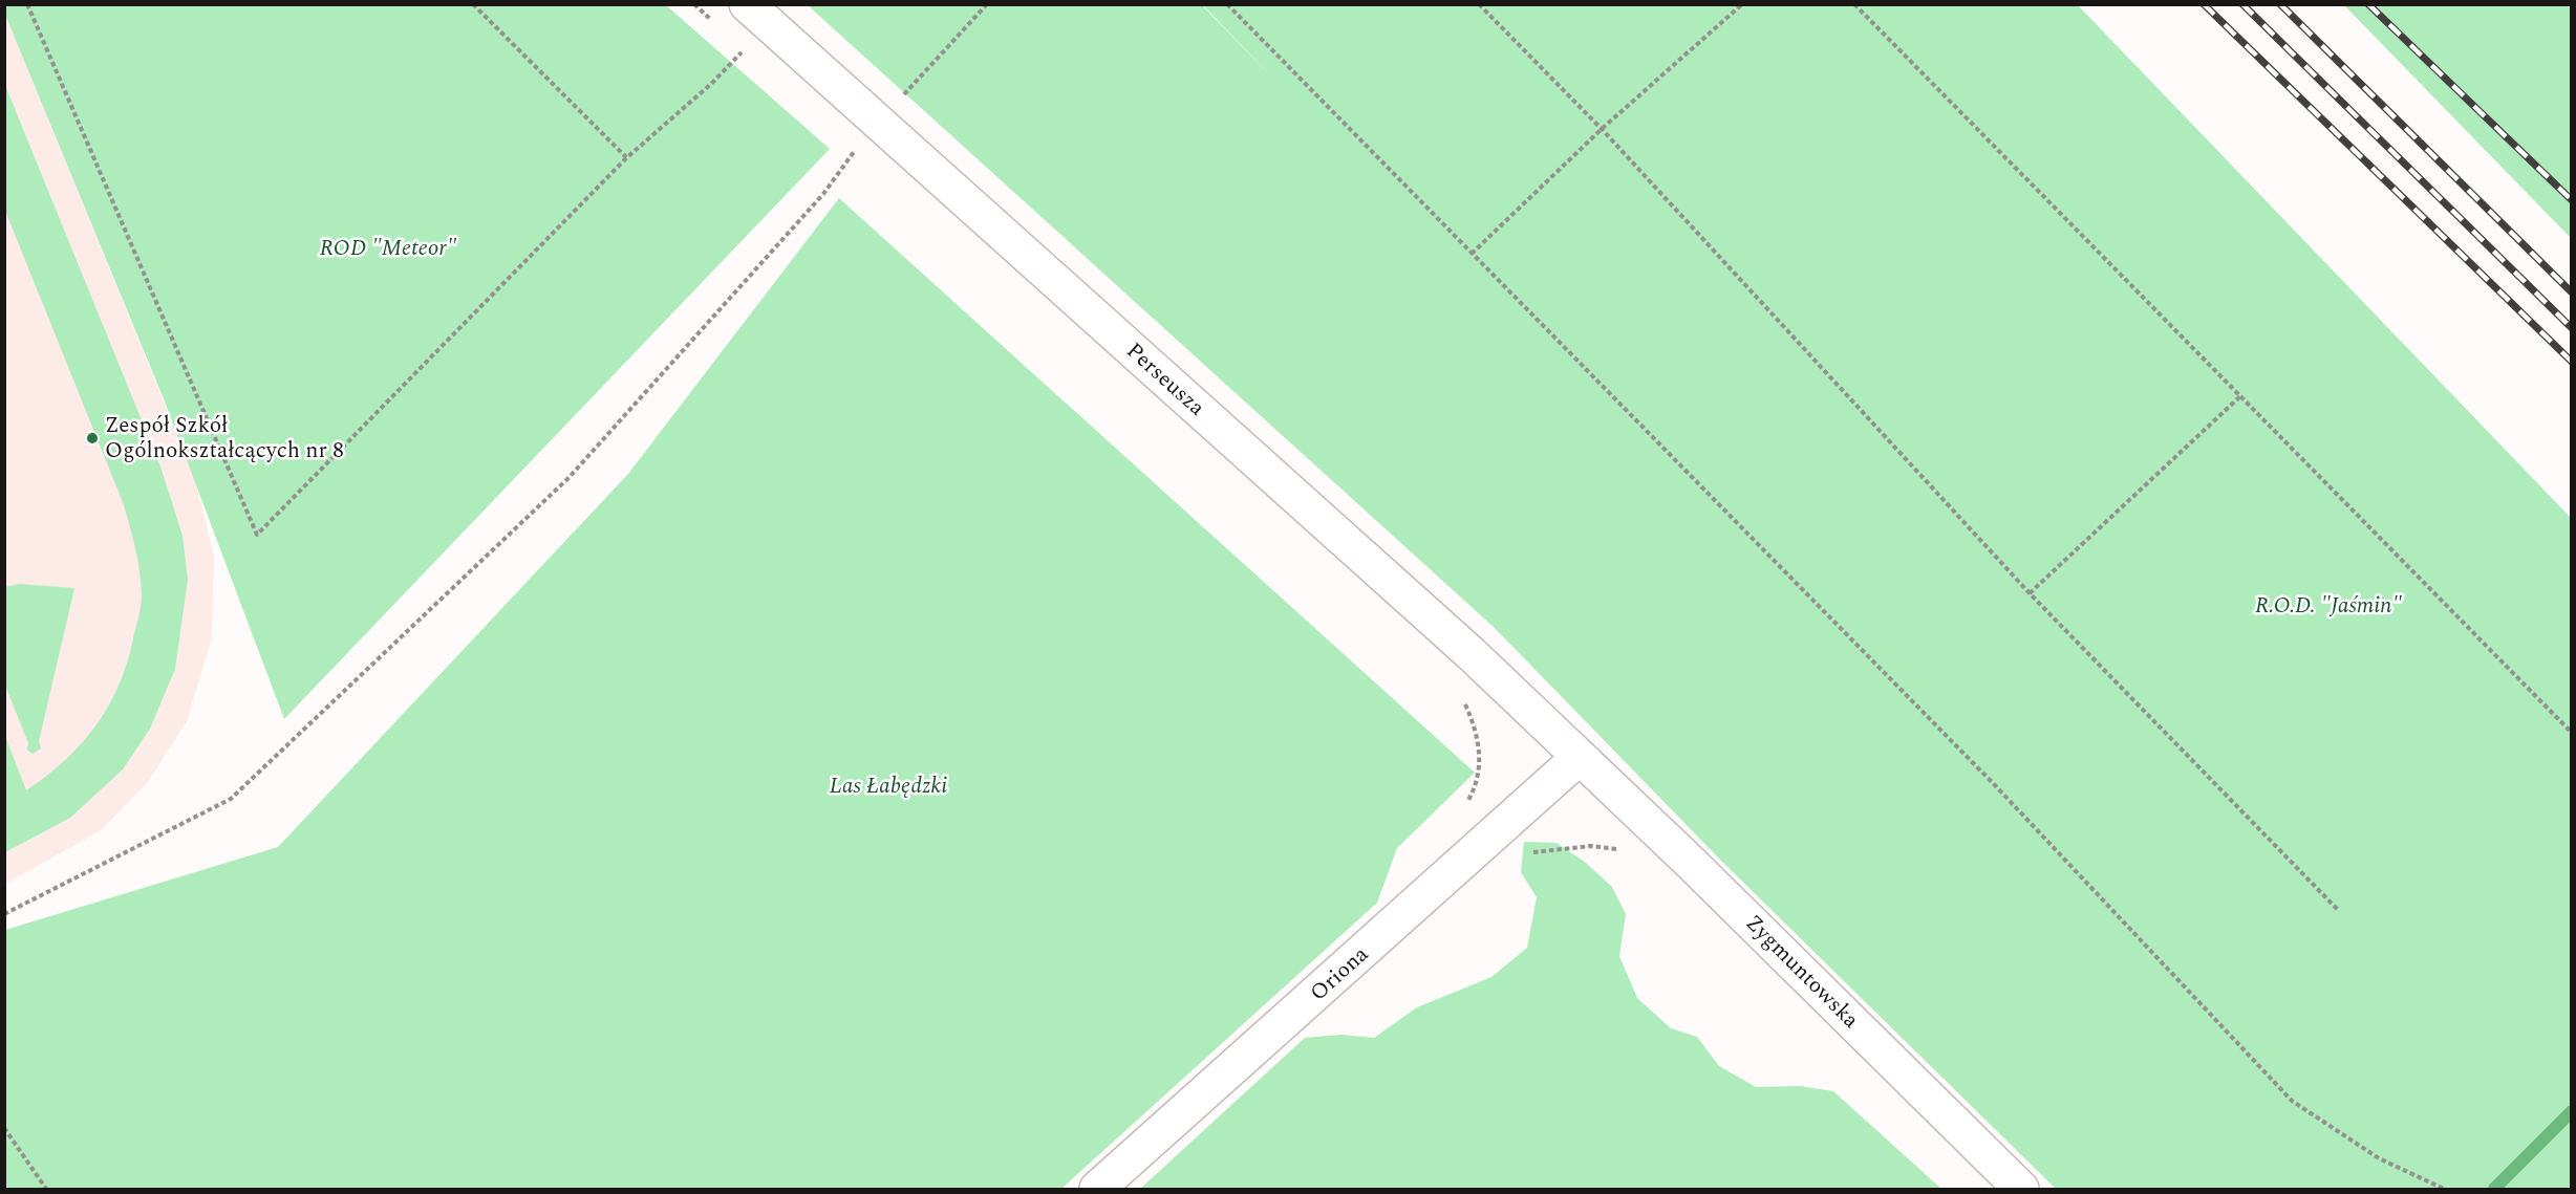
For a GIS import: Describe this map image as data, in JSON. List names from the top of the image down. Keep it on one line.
{"streets":{"street":["Perseusza","Zygmuntowska","Oriona"]},"crossings":[["Perseusza","Zygmuntowska"],["Perseusza","Oriona"],["Zygmuntowska","Oriona"]],"parks":["ROD \"Meteor\"","R.O.D. \"Jaśmin\"","Las Łabędzki"],"places":["Zespół Szkół Ogólnokształcących nr 8"]}
